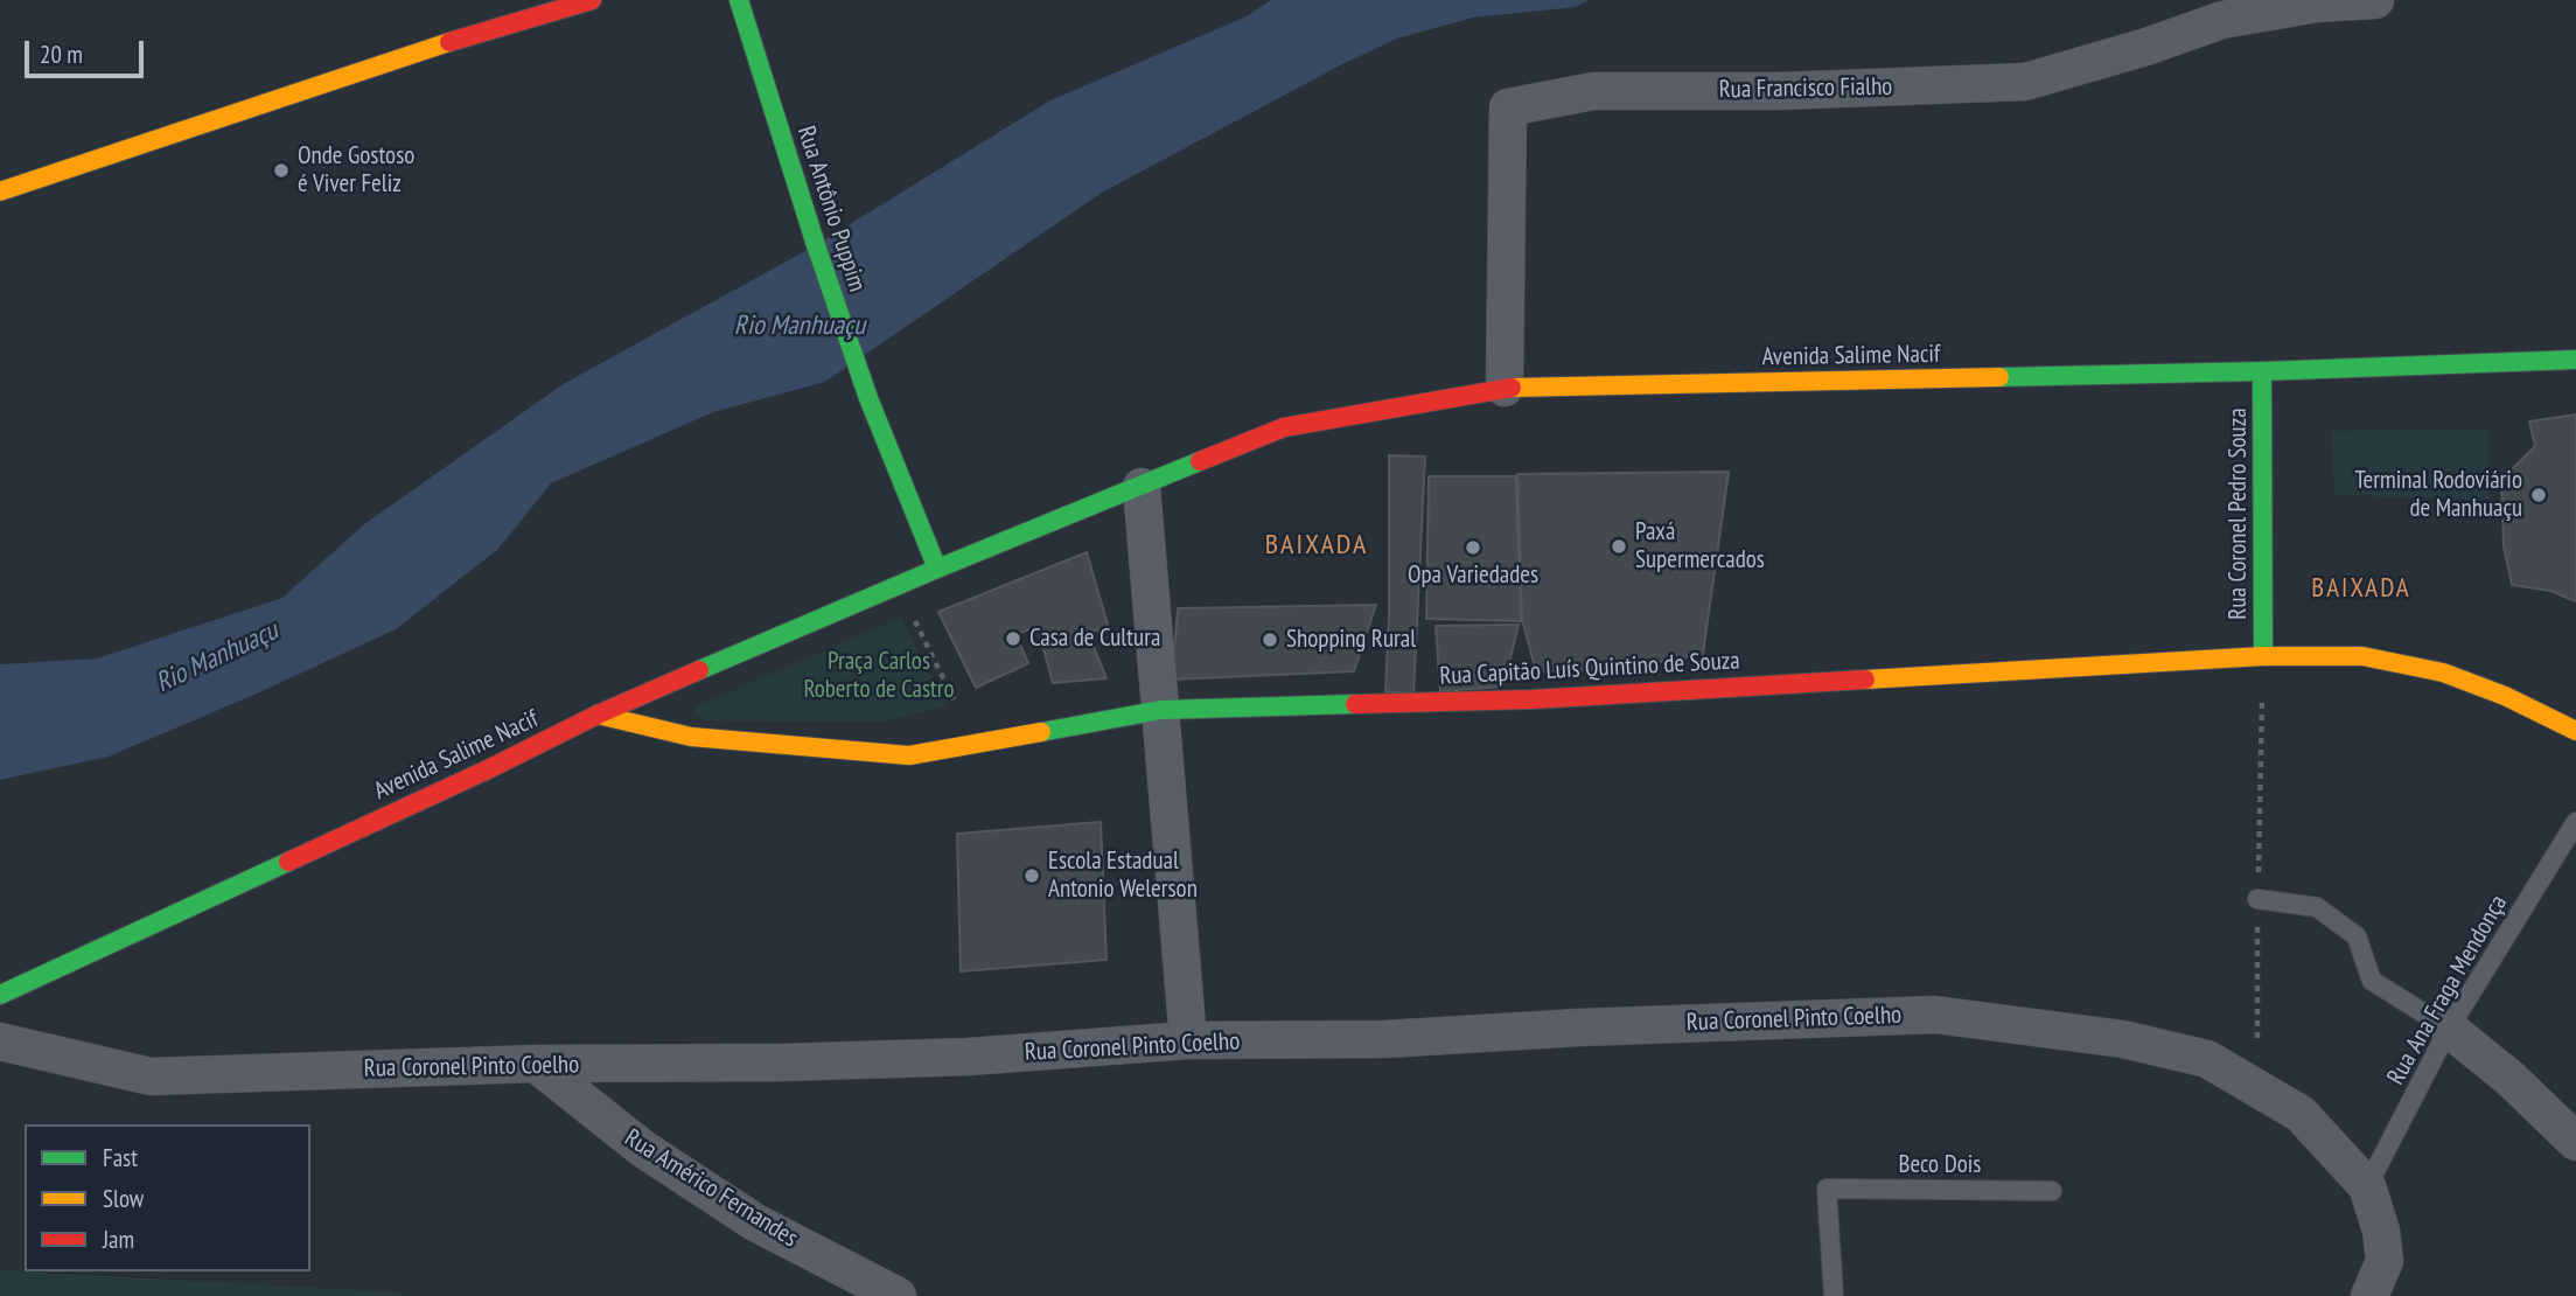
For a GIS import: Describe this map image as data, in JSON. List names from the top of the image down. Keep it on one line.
{"streets":{"street":["Rua Francisco Fialho","Rua Antônio Puppim","Avenida Salime Nacif","Rua Coronel Pedro Souza","Rua Capitão Luís Quintino de Souza","Rua Coronel Pinto Coelho","Rua Américo Fernandes"],"lane":["Rua Ana Fraga Mendonça","Beco Dois"]},"crossings":[["Rua Francisco Fialho","Avenida Salime Nacif"],["Rua Antônio Puppim","Avenida Salime Nacif"],["Avenida Salime Nacif","Rua Coronel Pedro Souza"],["Avenida Salime Nacif","Rua Capitão Luís Quintino de Souza"],["Rua Coronel Pedro Souza","Rua Capitão Luís Quintino de Souza"],["Rua Ana Fraga Mendonça","Rua Coronel Pinto Coelho"],["Rua Coronel Pinto Coelho","Rua Américo Fernandes"]],"districts":["BAIXADA","BAIXADA"],"water":["Rio Manhuaçu"],"parks":["Praça Carlos Roberto de Castro"],"places":["Onde Gostoso é Viver Feliz","Terminal Rodoviário de Manhuaçu","Paxá Supermercados","Opa Variedades","Casa de Cultura","Shopping Rural","Escola Estadual Antonio Welerson"],"legend":["Fast","Slow","Jam"],"scale_bar":"20 m"}
